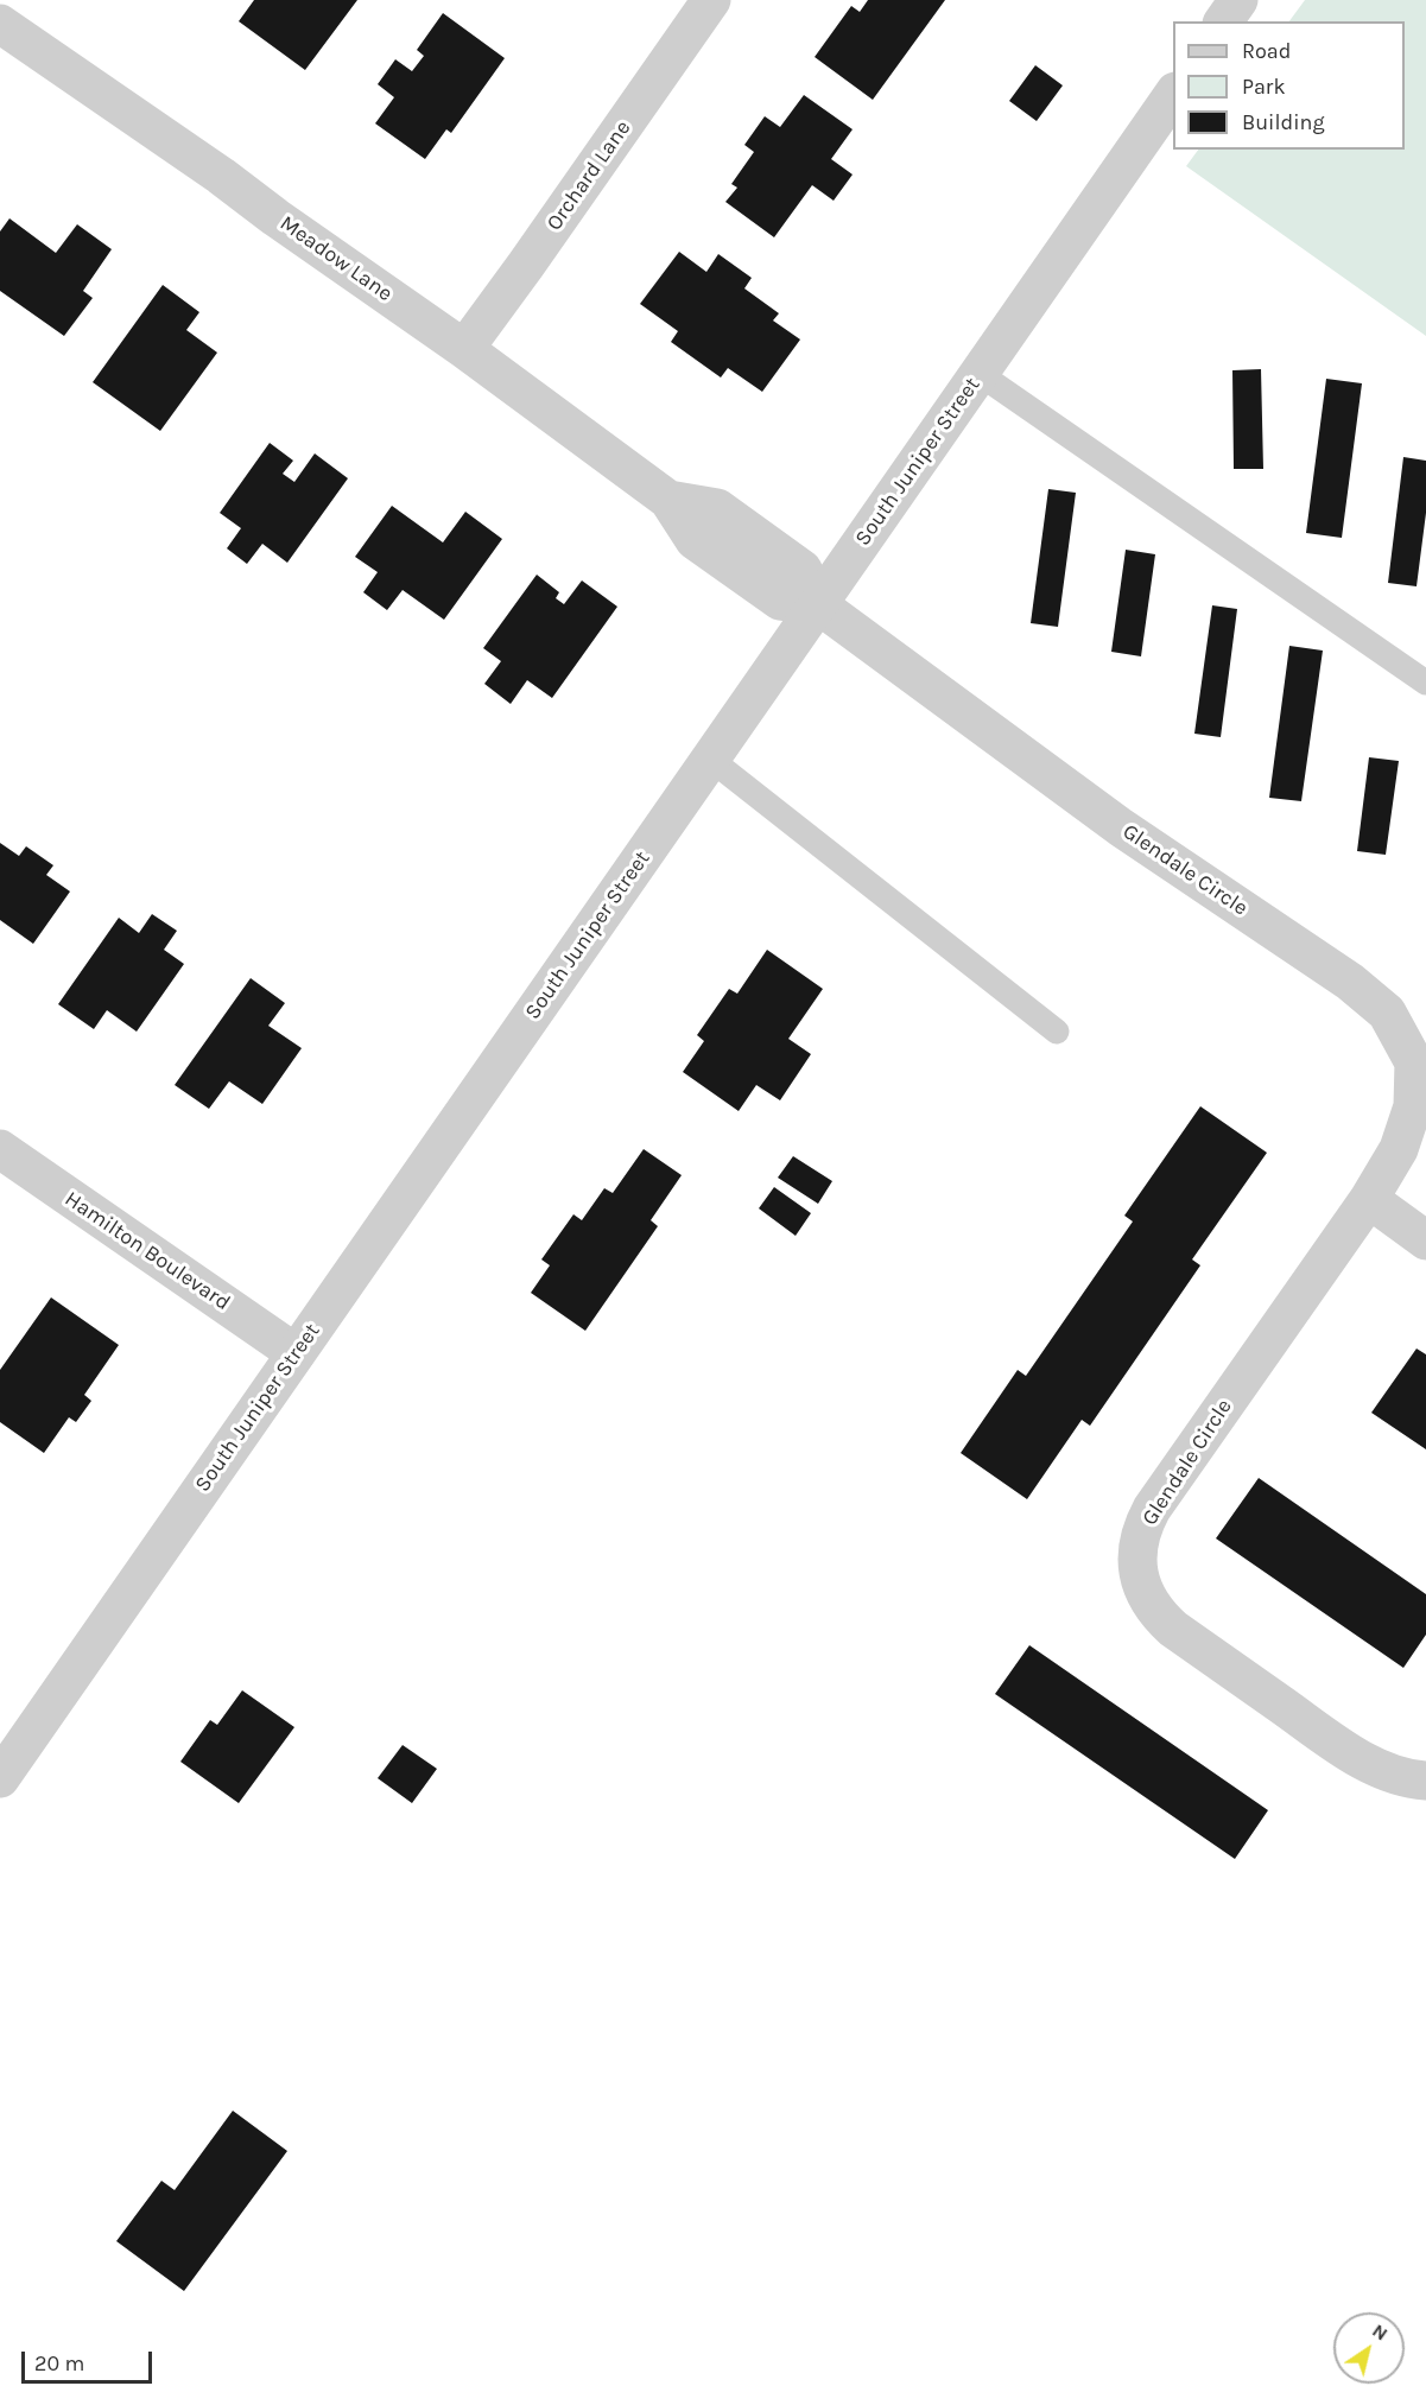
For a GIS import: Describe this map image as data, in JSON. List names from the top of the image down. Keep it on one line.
{"streets":{"street":["Orchard Lane","Meadow Lane","South Juniper Street","Glendale Circle","Hamilton Boulevard"]},"crossings":[["Orchard Lane","Meadow Lane"],["Meadow Lane","South Juniper Street"],["Meadow Lane","Glendale Circle"],["South Juniper Street","Glendale Circle"],["South Juniper Street","Hamilton Boulevard"]],"legend":["Road","Park","Building"],"scale_bar":"20 m","north":"top right"}
